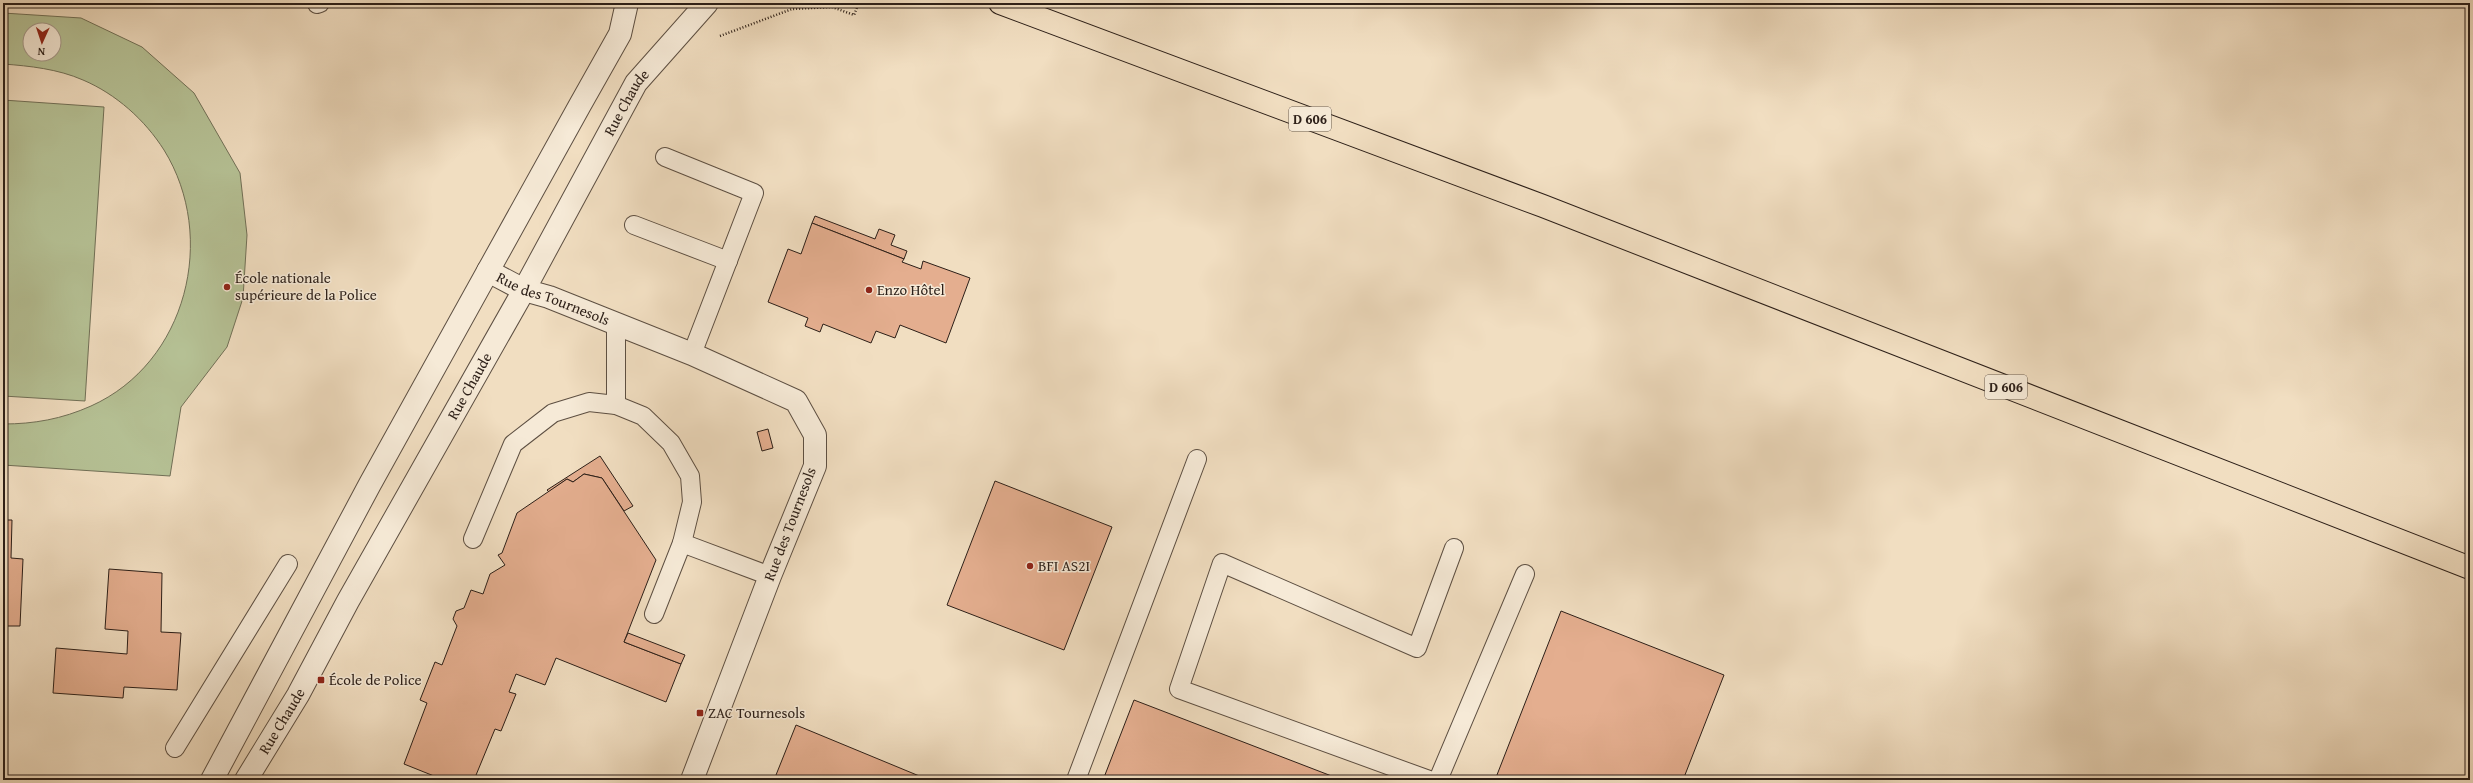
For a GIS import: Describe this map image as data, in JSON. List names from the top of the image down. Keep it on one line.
{"streets":{"main road":["D 606"],"street":["Rue Chaude","Rue des Tournesols"]},"crossings":[["Rue Chaude","Rue des Tournesols"]],"places":{"other":["École nationale supérieure de la Police","Enzo Hôtel","BFI AS2I"],"transit":["École de Police","ZAC Tournesols"]},"north":"bottom"}
